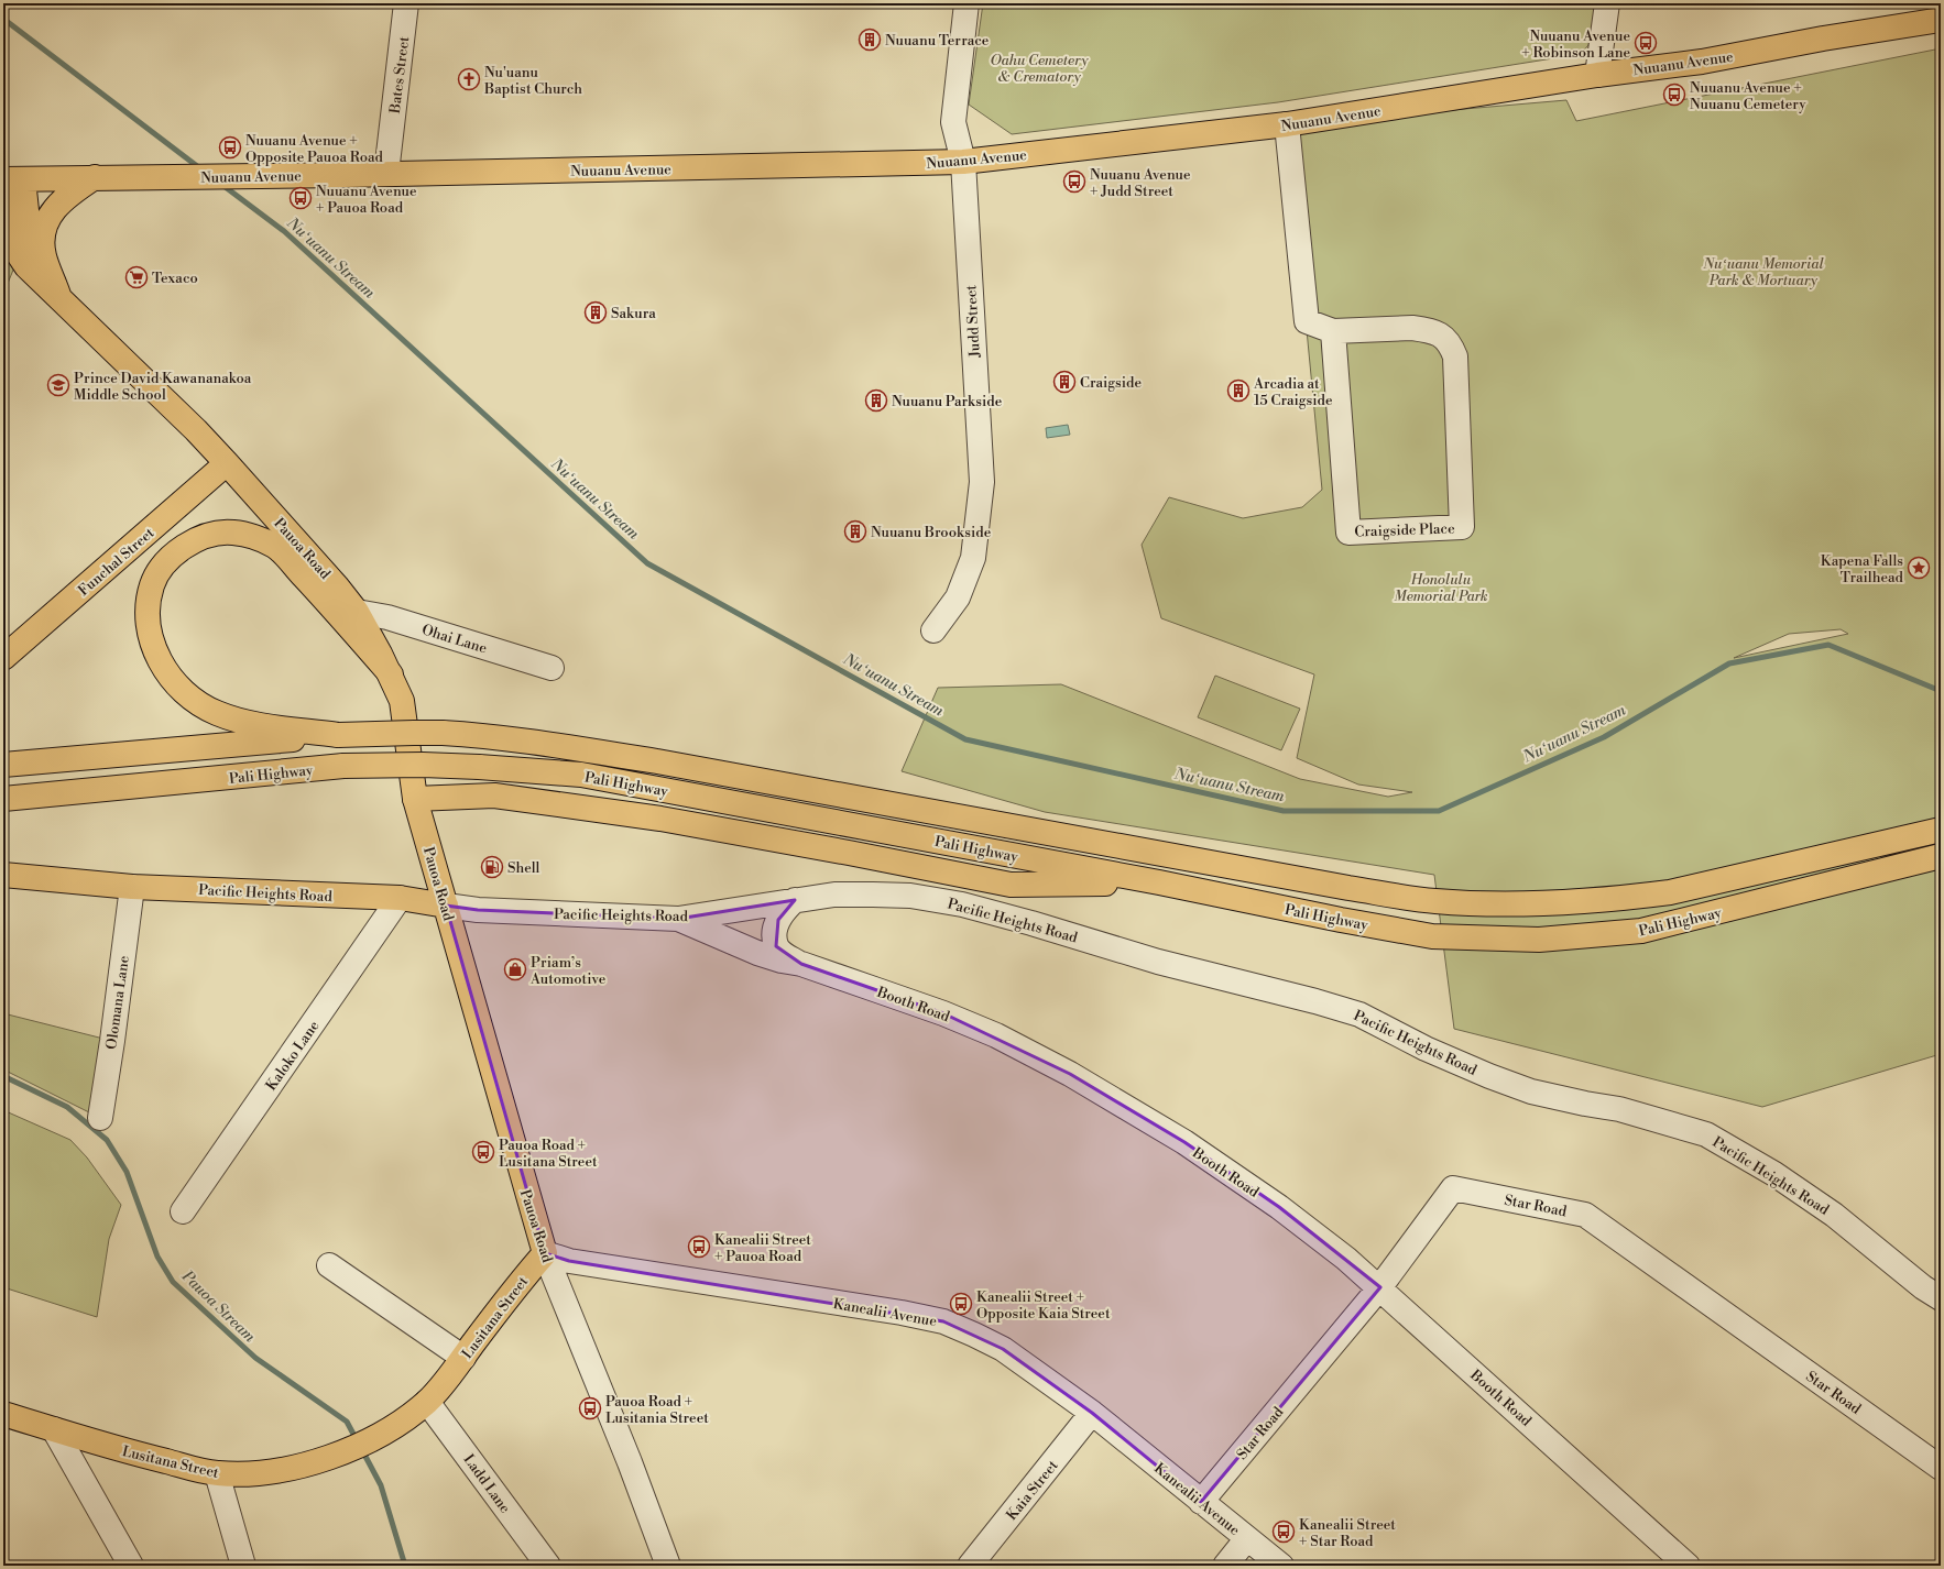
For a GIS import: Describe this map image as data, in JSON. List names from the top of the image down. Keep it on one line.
{"streets":{"main road":["Nuuanu Avenue","Pauoa Road","Funchal Street","Pali Highway","Pacific Heights Road","Lusitana Street"],"street":["Bates Street","Judd Street","Craigside Place","Ohai Lane","Olomana Lane","Booth Road","Kaloko Lane","Star Road","Kanealii Avenue","Ladd Lane","Kaia Street"]},"crossings":[["Nuuanu Avenue","Bates Street"],["Nuuanu Avenue","Judd Street"],["Nuuanu Avenue","Craigside Place"],["Pauoa Road","Funchal Street"],["Pauoa Road","Ohai Lane"],["Pauoa Road","Pacific Heights Road"],["Pauoa Road","Kanealii Avenue"],["Pauoa Road","Lusitana Street"],["Pacific Heights Road","Olomana Lane"],["Pacific Heights Road","Booth Road"],["Pacific Heights Road","Kaloko Lane"],["Booth Road","Star Road"],["Star Road","Kanealii Avenue"],["Kanealii Avenue","Lusitana Street"],["Kanealii Avenue","Kaia Street"],["Lusitana Street","Ladd Lane"]],"water":["Nuʻuanu Stream","Pauoa Stream"],"parks":["Oahu Cemetery & Crematory","Nuʻuanu Memorial Park & Mortuary","Honolulu Memorial Park"],"places":{"building":["Nuuanu Terrace","Sakura","Craigside","Arcadia at 15 Craigside","Nuuanu Parkside","Nuuanu Brookside"],"bus stop":["Nuuanu Avenue + Robinson Lane","Nuuanu Avenue + Nuuanu Cemetery","Nuuanu Avenue + Opposite Pauoa Road","Nuuanu Avenue + Judd Street","Nuuanu Avenue + Pauoa Road","Pauoa Road + Lusitana Street","Kanealii Street + Pauoa Road","Kanealii Street + Opposite Kaia Street","Pauoa Road + Lusitania Street","Kanealii Street + Star Road"],"church":["Nu'uanu Baptist Church"],"supermarket":["Texaco"],"school or university":["Prince David Kawananakoa Middle School"],"place":["Kapena Falls Trailhead"],"fuel station":["Shell"],"shop":["Priam’s Automotive"]}}
